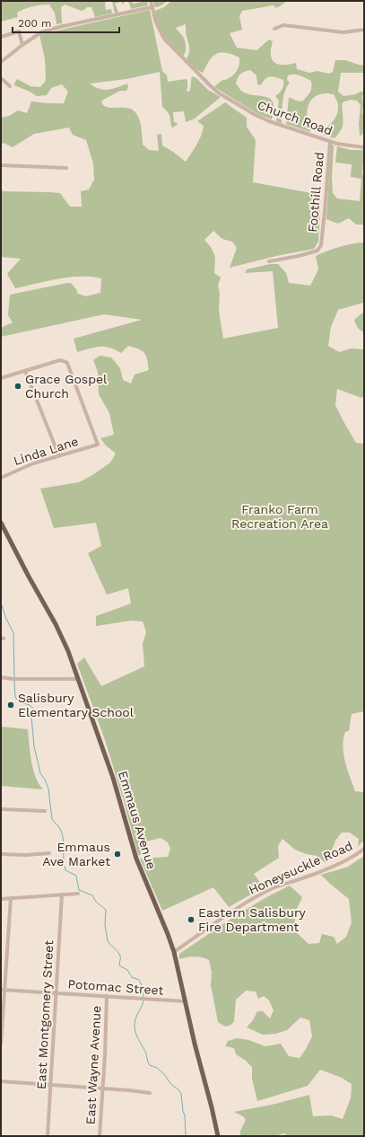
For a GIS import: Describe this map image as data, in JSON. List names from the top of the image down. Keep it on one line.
{"streets":{"main road":["Emmaus Avenue"],"street":["Church Road","Foothill Road","Linda Lane","Honeysuckle Road","Potomac Street","East Montgomery Street","East Wayne Avenue"]},"crossings":[["Church Road","Foothill Road"],["Emmaus Avenue","Honeysuckle Road"],["Emmaus Avenue","Potomac Street"],["Potomac Street","East Montgomery Street"],["Potomac Street","East Wayne Avenue"]],"parks":["Franko Farm Recreation Area"],"places":["Grace Gospel Church","Salisbury Elementary School","Emmaus Ave Market","Eastern Salisbury Fire Department"],"scale_bar":"200 m"}
